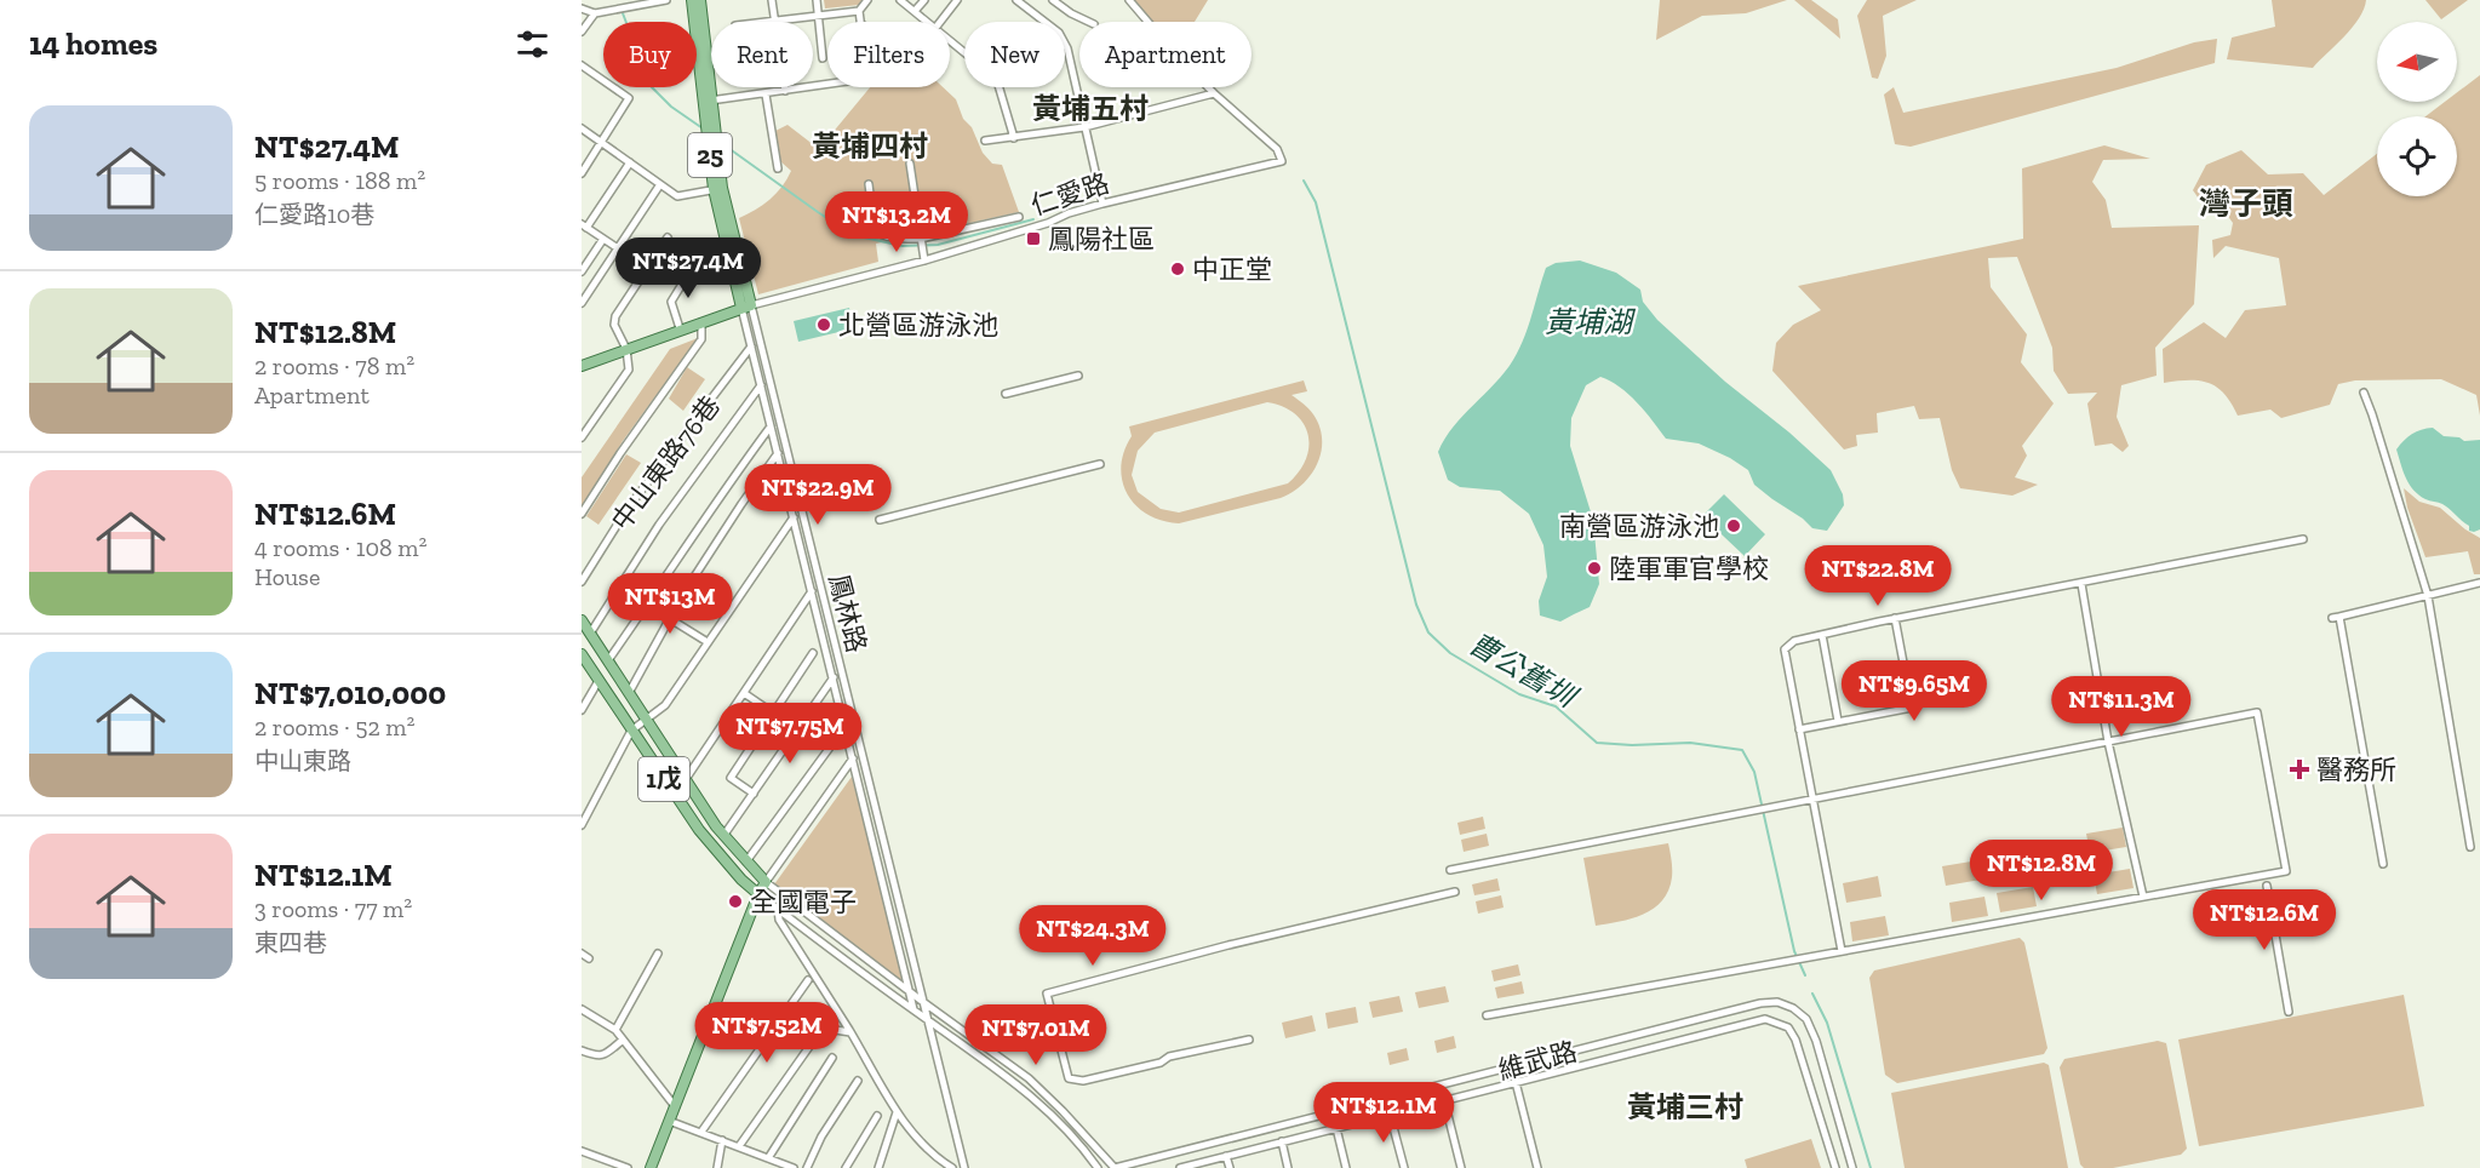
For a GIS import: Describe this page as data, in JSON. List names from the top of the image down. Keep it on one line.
{"streets":{"main road":["25","仁愛路","鳳林路","1戊"],"street":["中山東路76巷","維武路"]},"crossings":[["仁愛路","鳳林路"],["中山東路76巷","鳳林路"]],"districts":["黃埔五村","黃埔四村","灣子頭","黃埔三村"],"water":["黃埔湖","曹公舊圳"],"places":{"transit":["鳳陽社區"],"other":["中正堂","北營區游泳池","南營區游泳池","陸軍軍官學校","全國電子"],"health":["醫務所"]},"north":"left","page":{"heading":"14 homes","chip":["Buy","Rent","Filters","New","Apartment"],"list":[{"name":"NT$27.4M","note":"5 rooms · 188 m² · 仁愛路10巷"},{"name":"NT$12.8M","note":"2 rooms · 78 m² · Apartment"},{"name":"NT$12.6M","note":"4 rooms · 108 m² · House"},{"name":"NT$7,010,000","note":"2 rooms · 52 m² · 中山東路"},{"name":"NT$12.1M","note":"3 rooms · 77 m² · 東四巷"}],"price":["NT$13.2M","NT$27.4M","NT$22.9M","NT$22.8M","NT$13M","NT$9.65M","NT$11.3M","NT$7.75M","NT$12.8M","NT$12.6M","NT$24.3M","NT$7.52M","NT$7.01M","NT$12.1M"]}}
